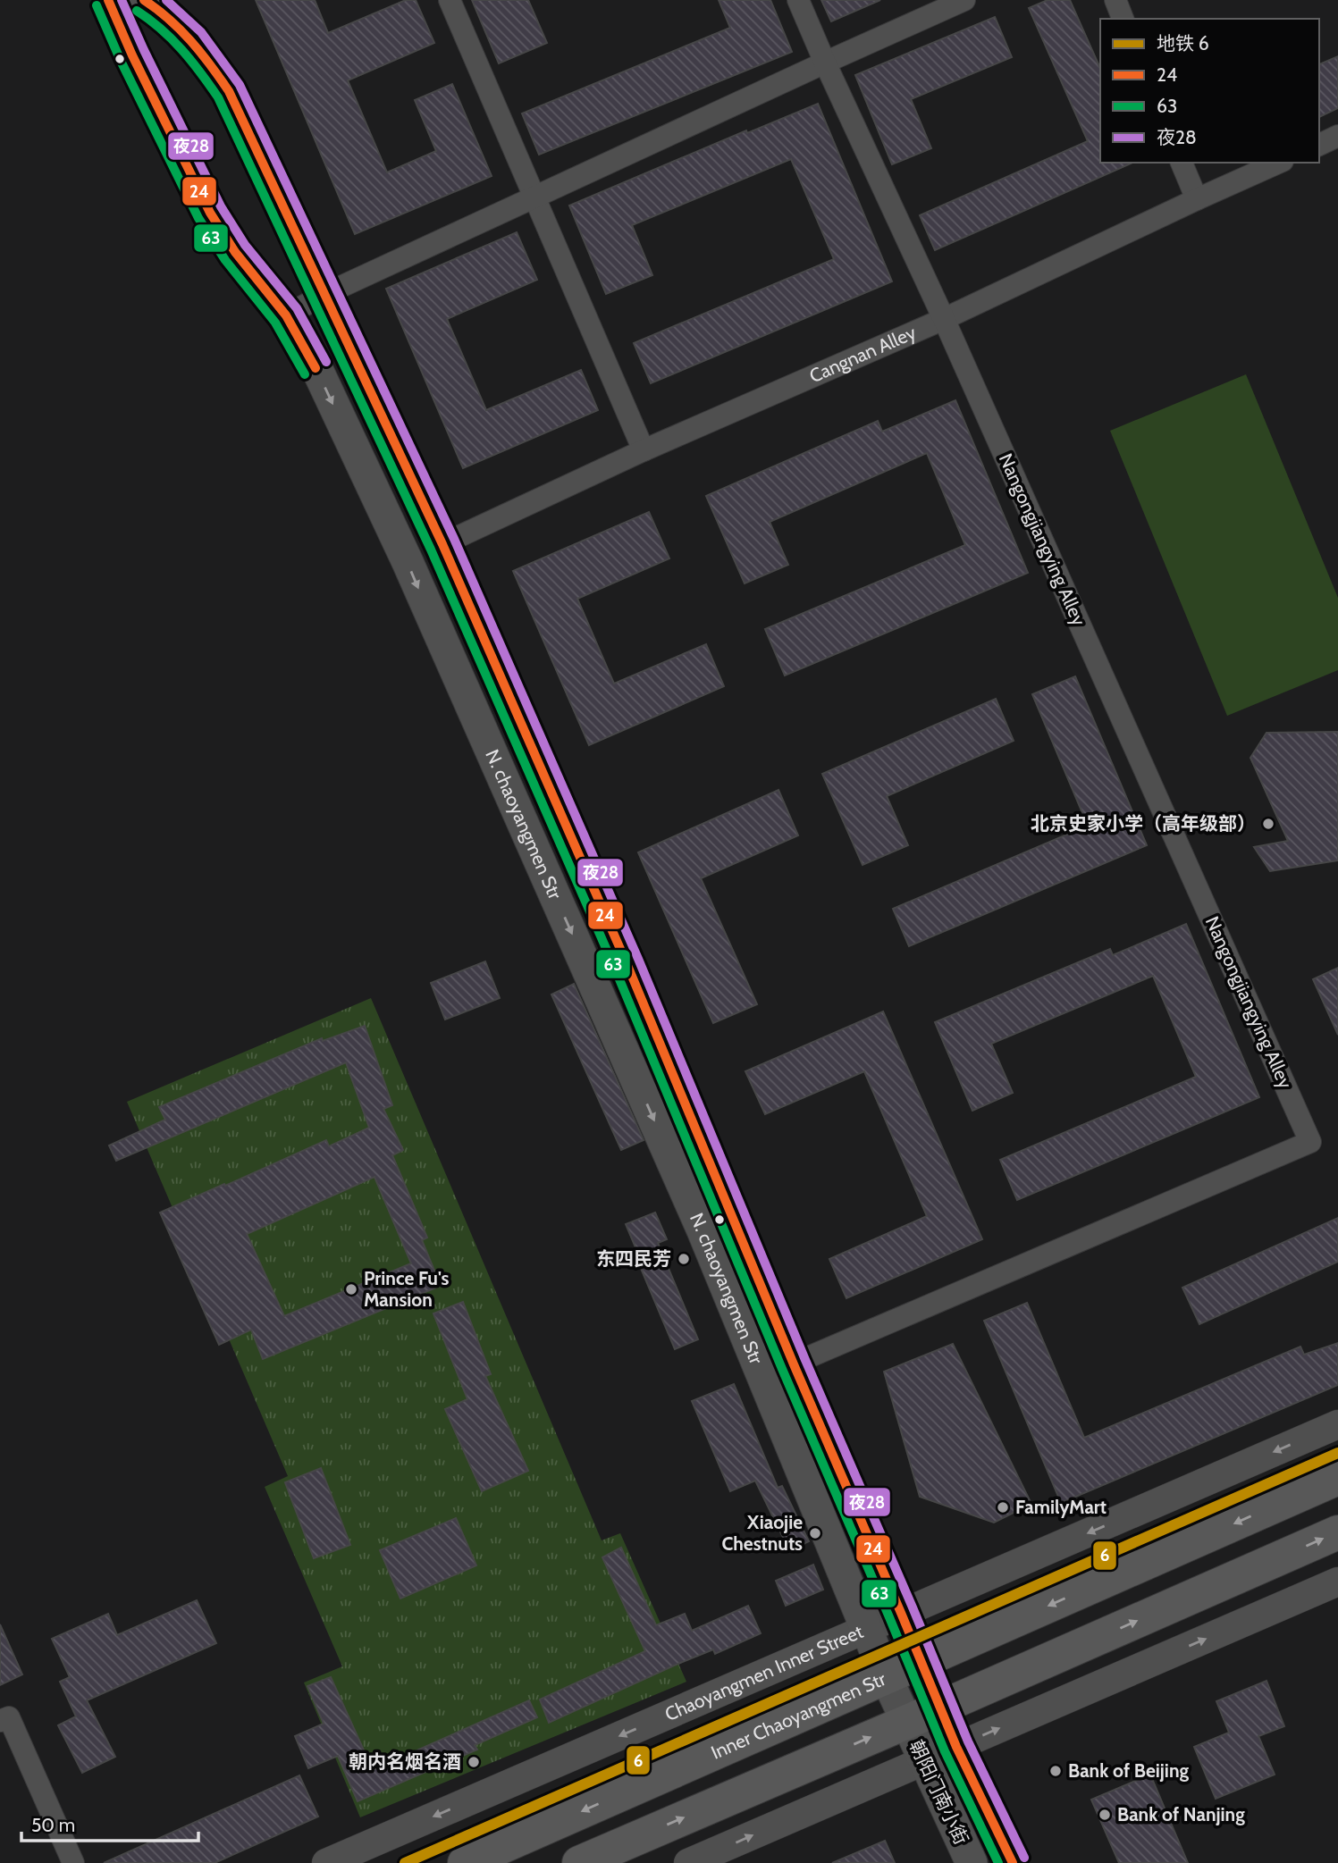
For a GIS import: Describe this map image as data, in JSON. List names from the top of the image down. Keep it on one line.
{"streets":{"main road":["N. chaoyangmen Str","Inner Chaoyangmen Str","朝阳门南小街"],"street":["Cangnan Alley","Nangongjiangying Alley","Chaoyangmen Inner Street"]},"crossings":[["Cangnan Alley","Nangongjiangying Alley"],["Nangongjiangying Alley","N. chaoyangmen Str"],["N. chaoyangmen Str","Chaoyangmen Inner Street"],["N. chaoyangmen Str","Inner Chaoyangmen Str"],["N. chaoyangmen Str","朝阳门南小街"],["Inner Chaoyangmen Str","朝阳门南小街"]],"places":["北京史家小学（高年级部）","东四民芳","Prince Fu's Mansion","FamilyMart","Xiaojie Chestnuts","朝内名烟名酒","Bank of Beijing","Bank of Nanjing"],"lines":["transit line 24","transit line 夜28","transit line 63","metro line 6"],"legend":["地铁 6","24","63","夜28"],"scale_bar":"50 m"}
